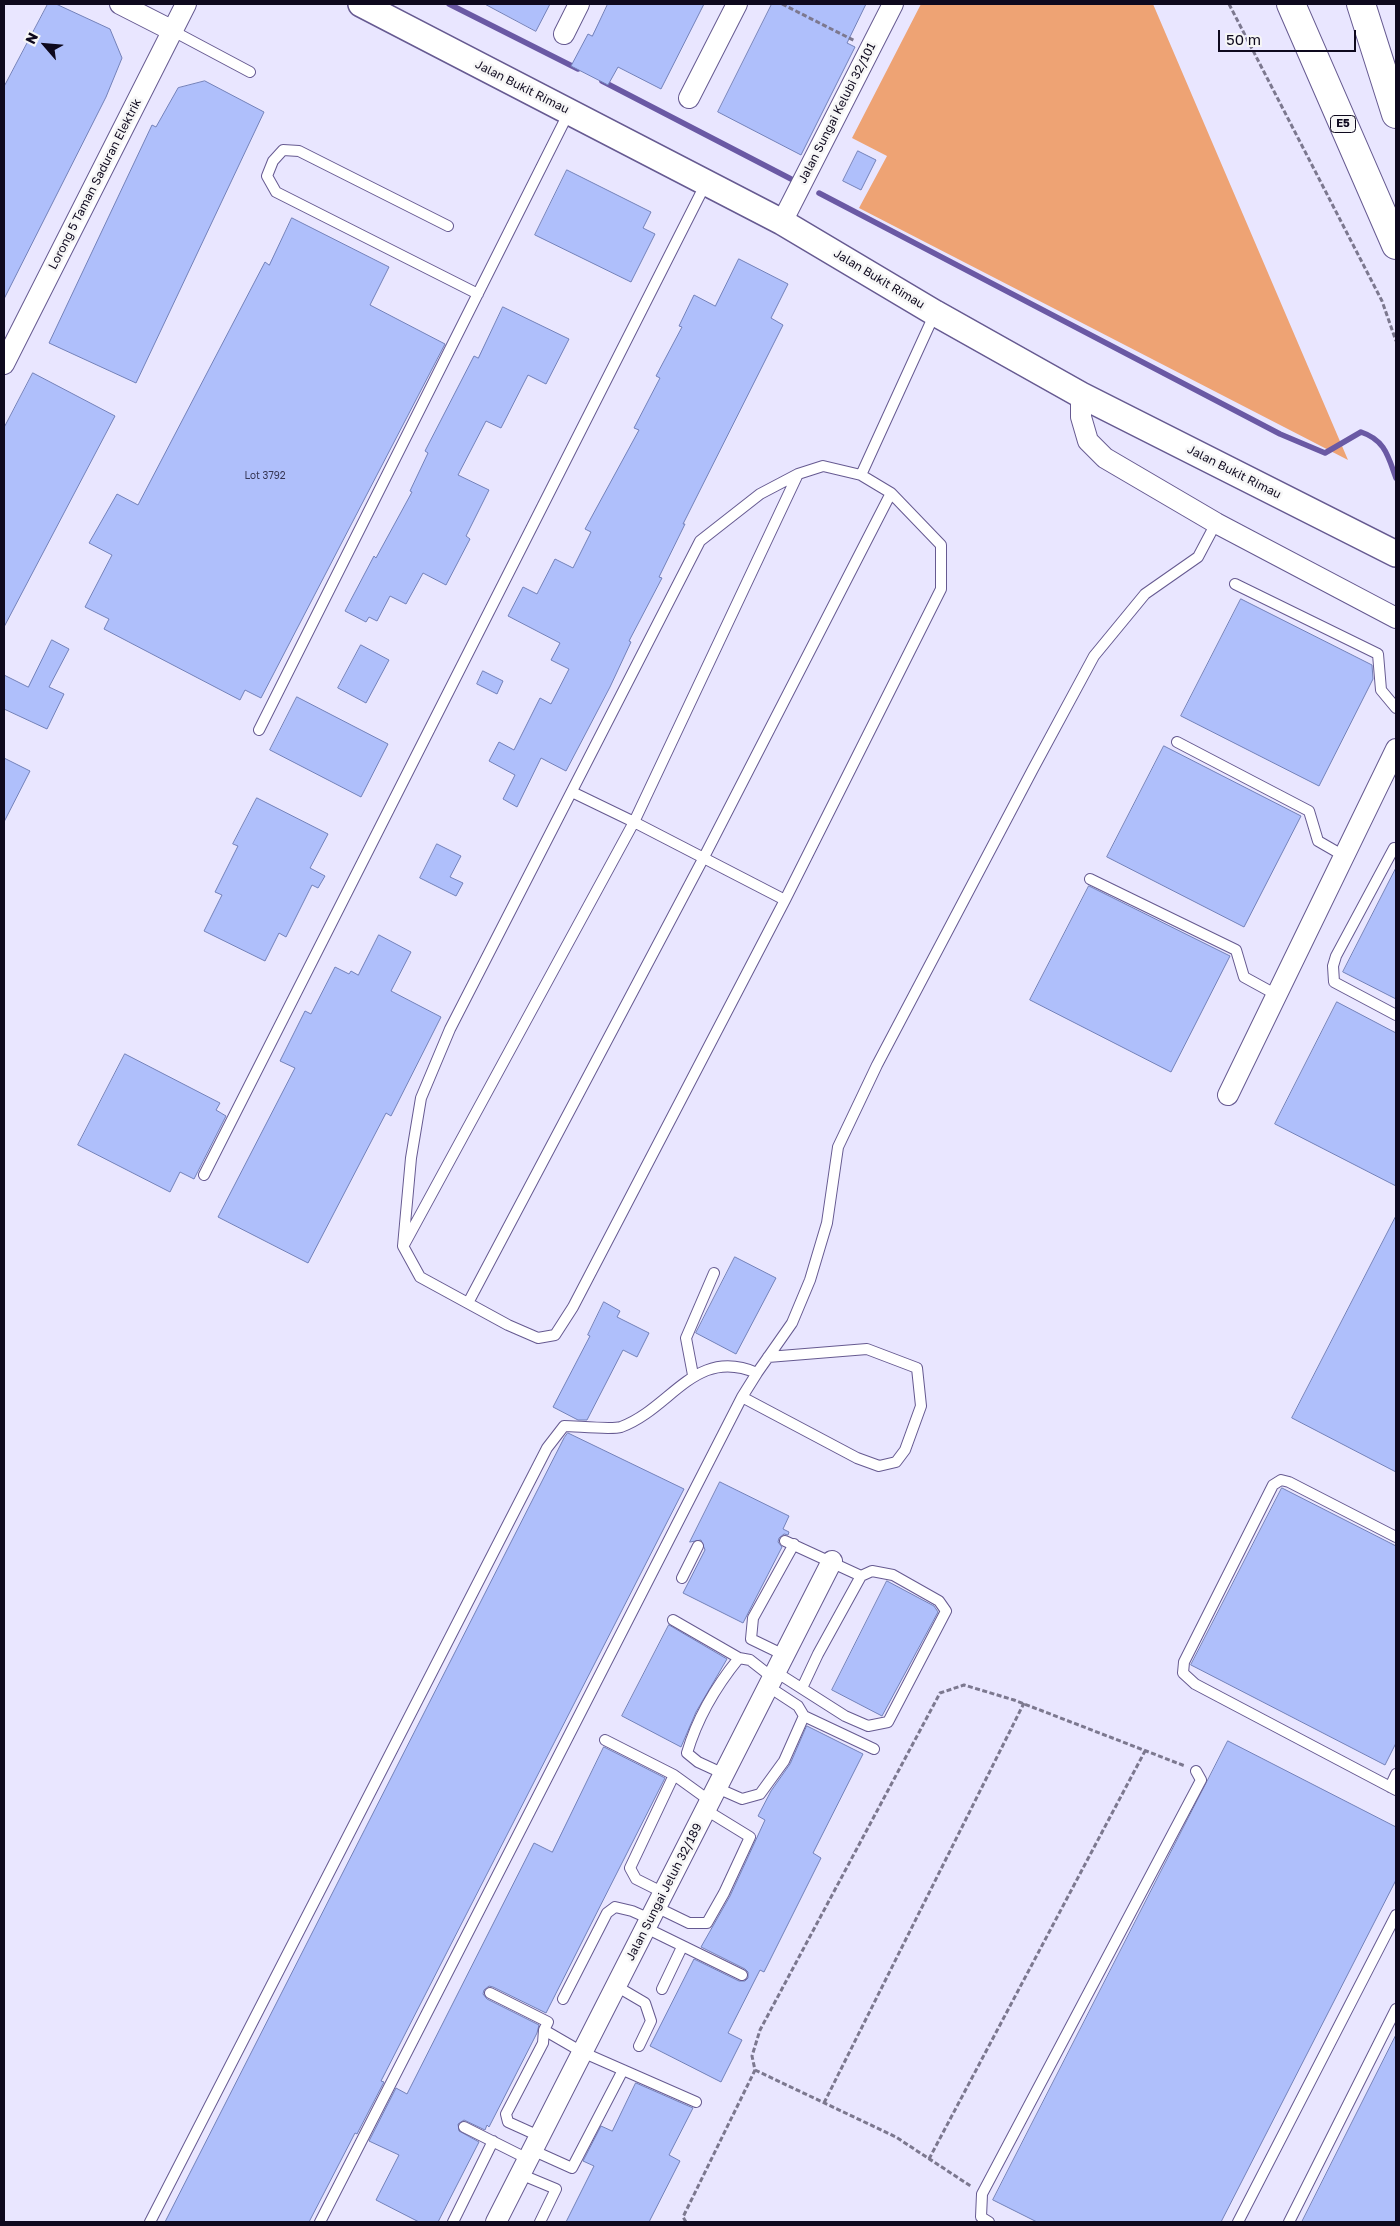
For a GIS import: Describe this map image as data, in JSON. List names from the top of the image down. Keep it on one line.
{"streets":{"highway":["E5"],"street":["Jalan Bukit Rimau","Jalan Sungai Kelubi 32/101","Lorong 5 Taman Saduran Elektrik","Jalan Sungai Jeluh 32/189"]},"crossings":[["Jalan Bukit Rimau","Jalan Sungai Kelubi 32/101"]],"house_numbers":["Lot 3792"],"scale_bar":"50 m","north":"top left"}
